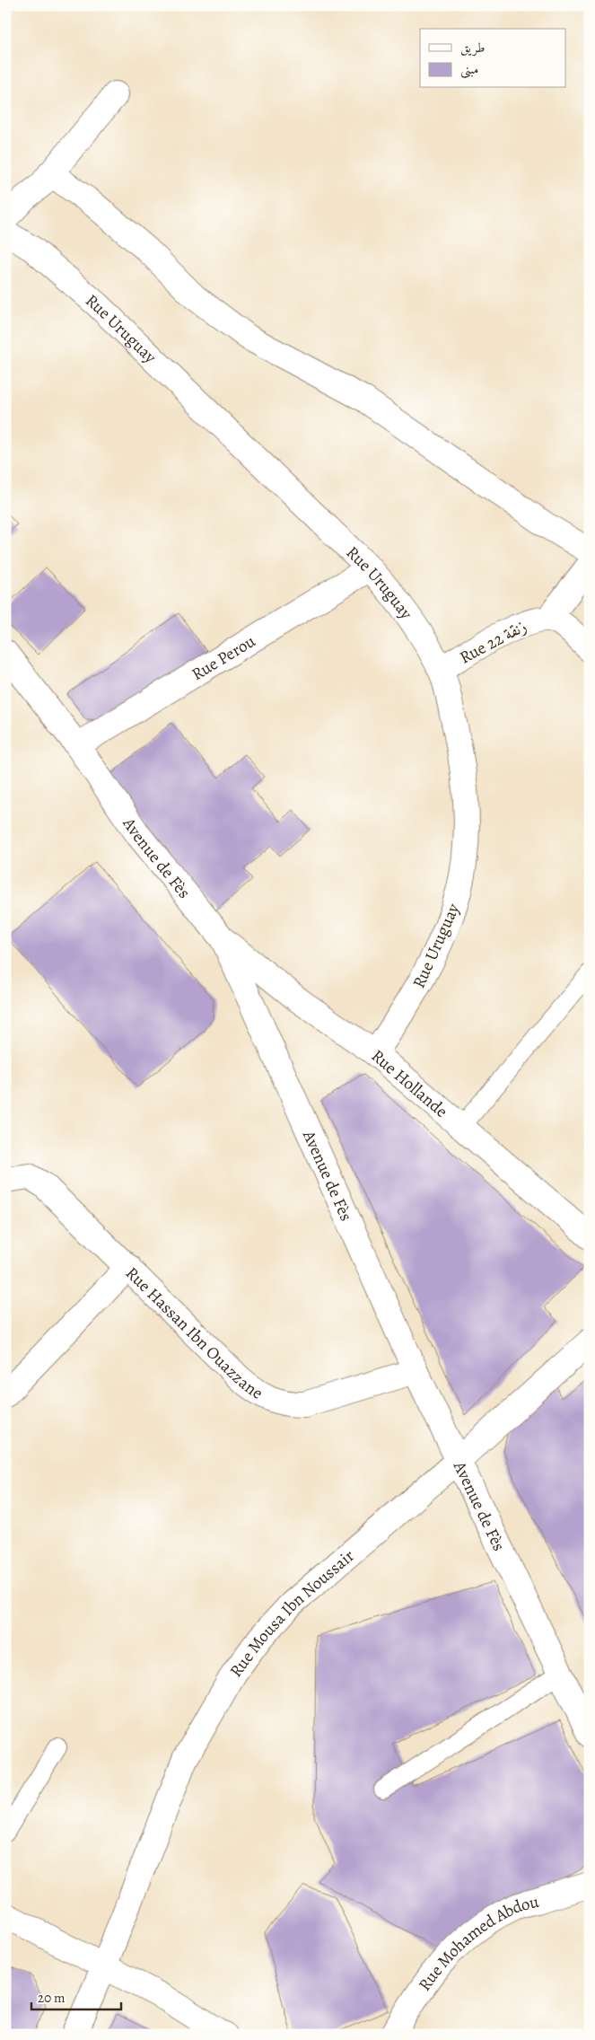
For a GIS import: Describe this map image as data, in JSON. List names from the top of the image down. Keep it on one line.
{"streets":{"street":["Rue Uruguay","Rue 22 زنقة","Rue Perou","Avenue de Fès","Rue Hollande","Rue Hassan Ibn Ouazzane","Rue Mousa Ibn Noussair","Rue Mohamed Abdou"]},"crossings":[["Rue Uruguay","Rue 22 زنقة"],["Rue Uruguay","Rue Perou"],["Rue Uruguay","Rue Hollande"],["Rue Perou","Avenue de Fès"],["Avenue de Fès","Rue Hollande"],["Avenue de Fès","Rue Hassan Ibn Ouazzane"],["Avenue de Fès","Rue Mousa Ibn Noussair"]],"legend":["طريق","مبنى"],"scale_bar":"20 m"}
